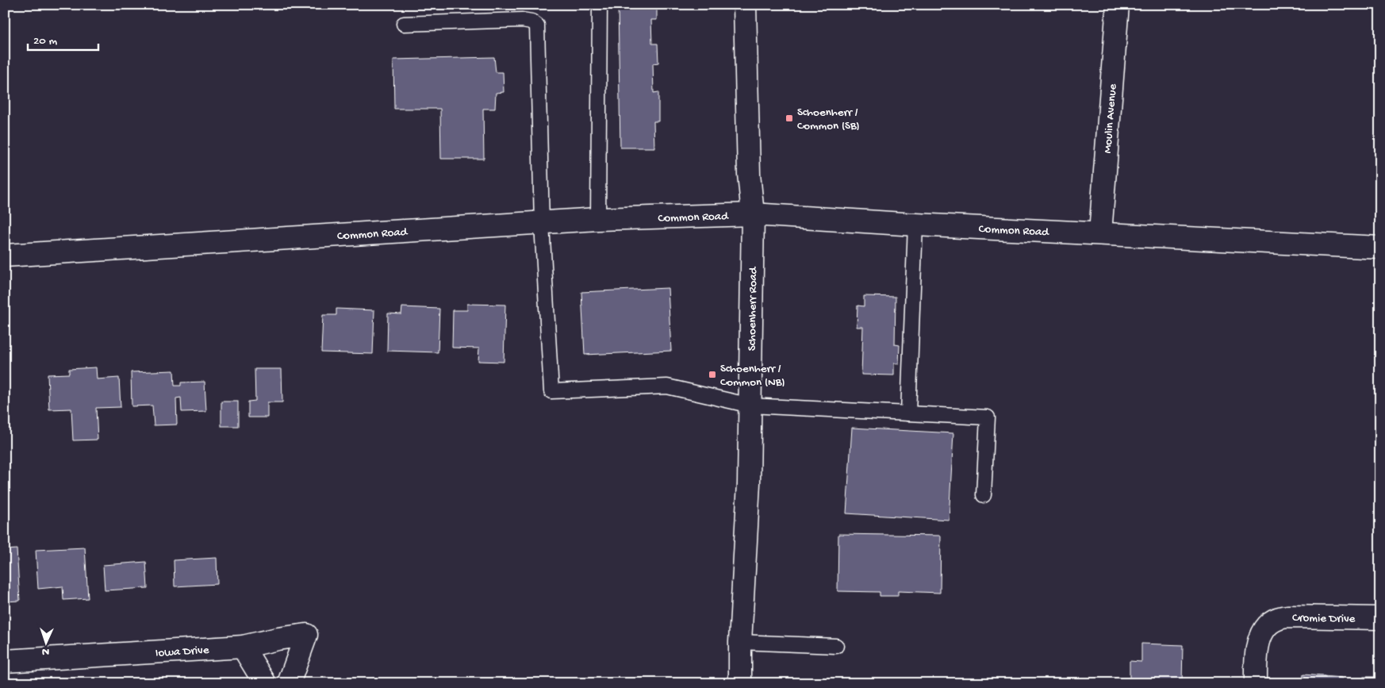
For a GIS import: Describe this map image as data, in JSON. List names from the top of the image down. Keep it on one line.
{"streets":{"street":["Moulin Avenue","Common Road","Schoenherr Road","Cromie Drive","Iowa Drive"]},"crossings":[["Moulin Avenue","Common Road"],["Common Road","Schoenherr Road"]],"places":{"transit":["Schoenherr / Common (SB)","Schoenherr / Common (NB)"]},"scale_bar":"20 m","north":"bottom"}
